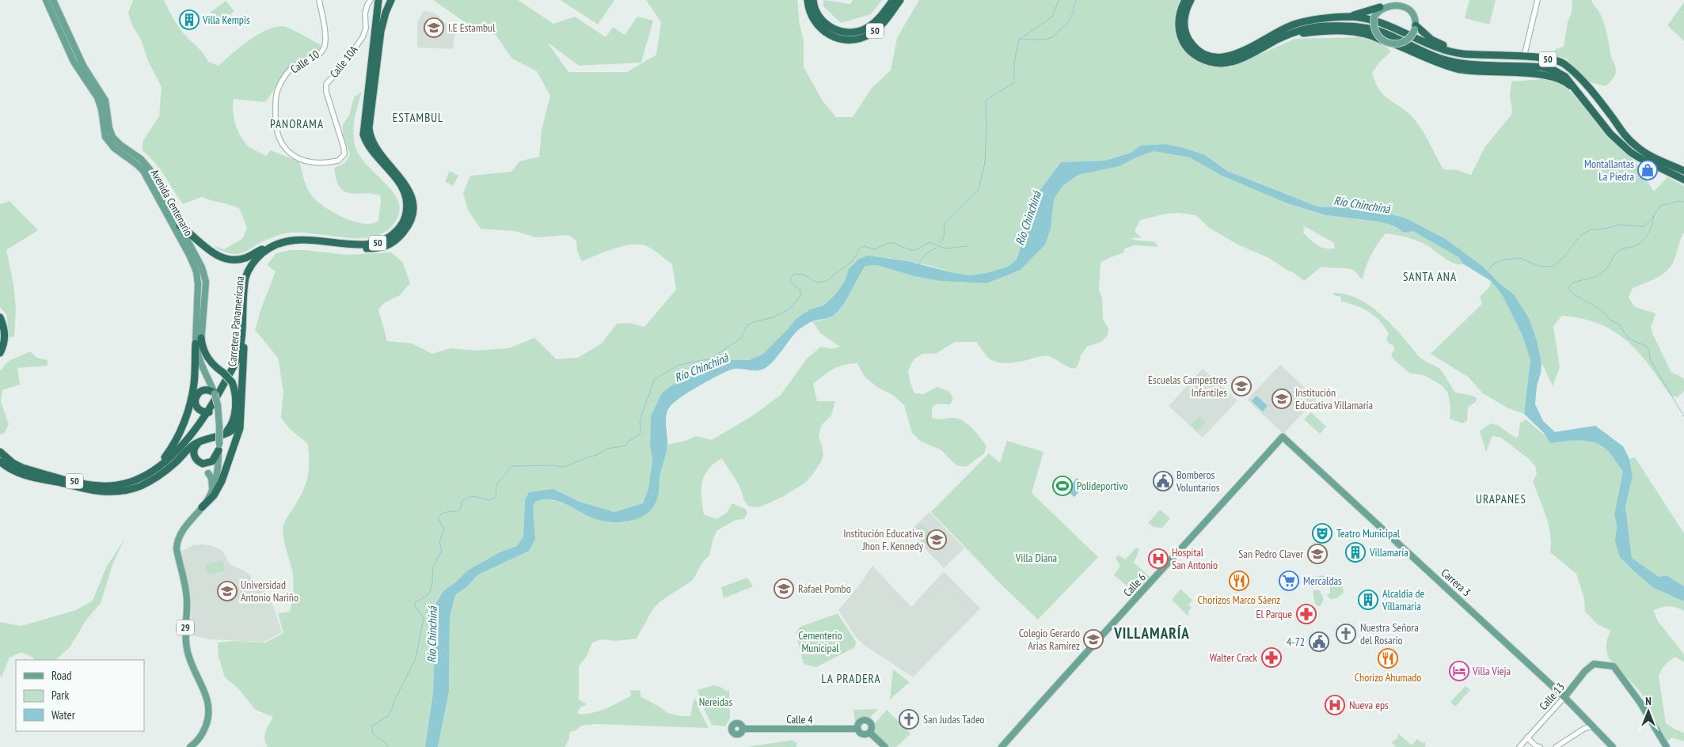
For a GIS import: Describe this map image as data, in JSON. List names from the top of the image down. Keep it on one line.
{"streets":{"highway":["50","Carretera Panamericana"],"main road":["Avenida Centenario","Carrera 3","Calle 6","29","Calle 13","Calle 4"],"street":["Calle 10","Calle 10A"]},"crossings":[["50","Carretera Panamericana"],["Calle 10","Calle 10A"],["Avenida Centenario","Carretera Panamericana"],["Avenida Centenario","29"],["Carretera Panamericana","29"],["Carrera 3","Calle 6"],["Carrera 3","Calle 13"]],"districts":["ESTAMBUL","PANORAMA","SANTA ANA","URAPANES","VILLAMARÍA","LA PRADERA"],"water":["Río Chinchiná"],"parks":["Villa Diana","Cementerio Municipal","Nereidas"],"places":{"building":["Villa Kempis","Villamaría","Alcaldía de Villamaria"],"school or university":["I.E Estambul","Escuelas Campestres Infantiles","Institución Educativa Villamaría","Institución Educativa Jhon F. Kennedy","San Pedro Claver","Rafael Pombo","Universidad Antonio Nariño","Colegio Gerardo Arias Ramírez"],"shop":["Montallantas La Piedra"],"public building":["Bomberos Voluntarios","4-72"],"sports":["Polideportivo"],"theatre":["Teatro Municipal"],"hospital":["Hospital San Antonio","Nueva eps"],"restaurant":["Chorizos Marco Sáenz","Chorizo Ahumado"],"supermarket":["Mercaldas"],"pharmacy":["El Parque","Walter Crack"],"church":["Nuestra Señora del Rosario","San Judas Tadeo"],"hotel":["Villa Vieja"]},"legend":["Road","Park","Water"],"north":"top"}
